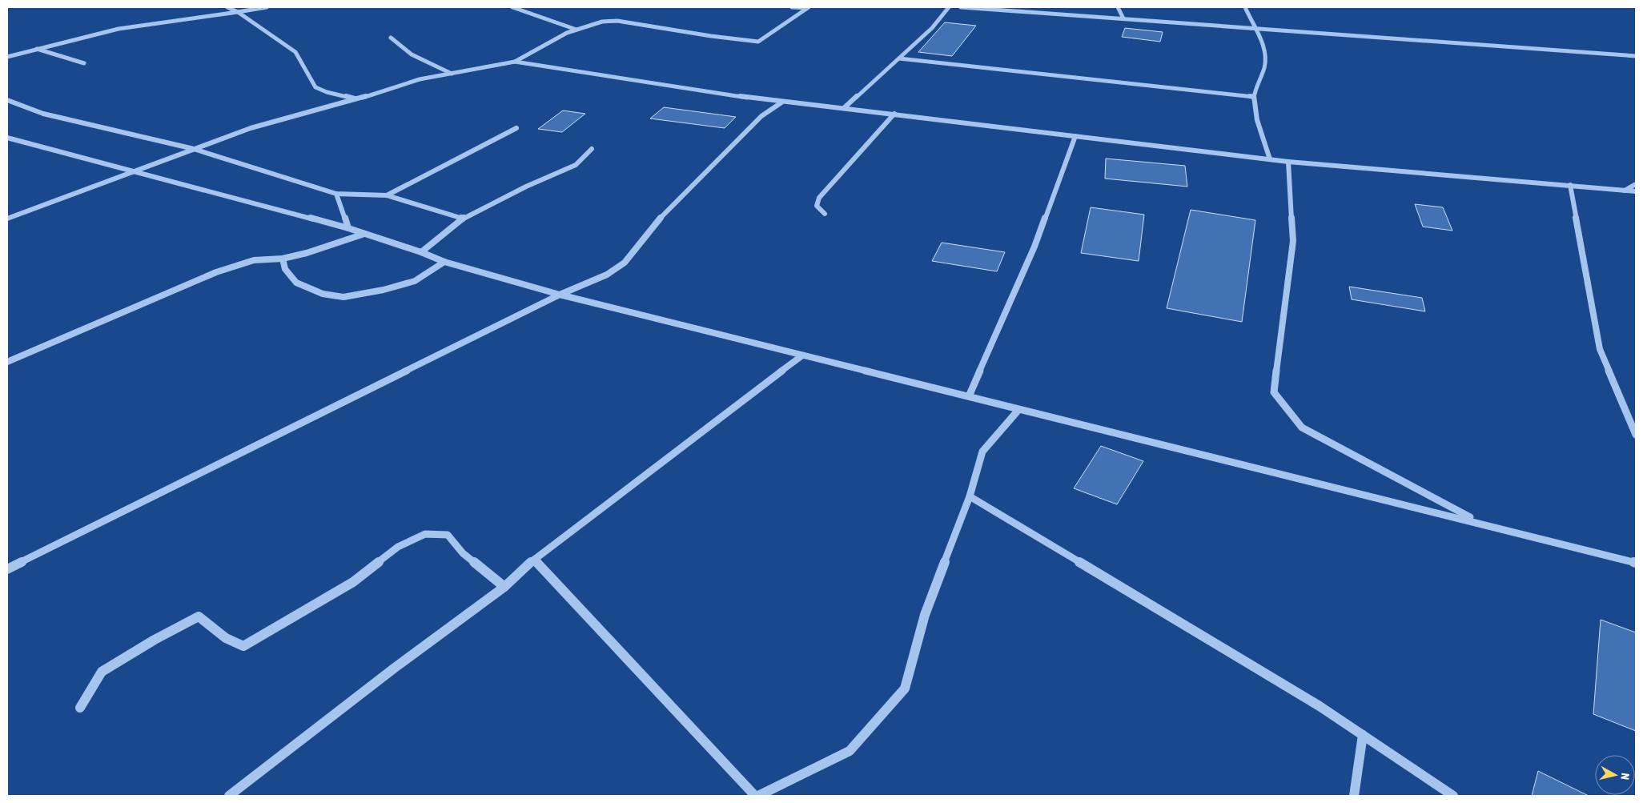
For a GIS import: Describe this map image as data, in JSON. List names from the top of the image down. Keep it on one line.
{"north":"right"}
